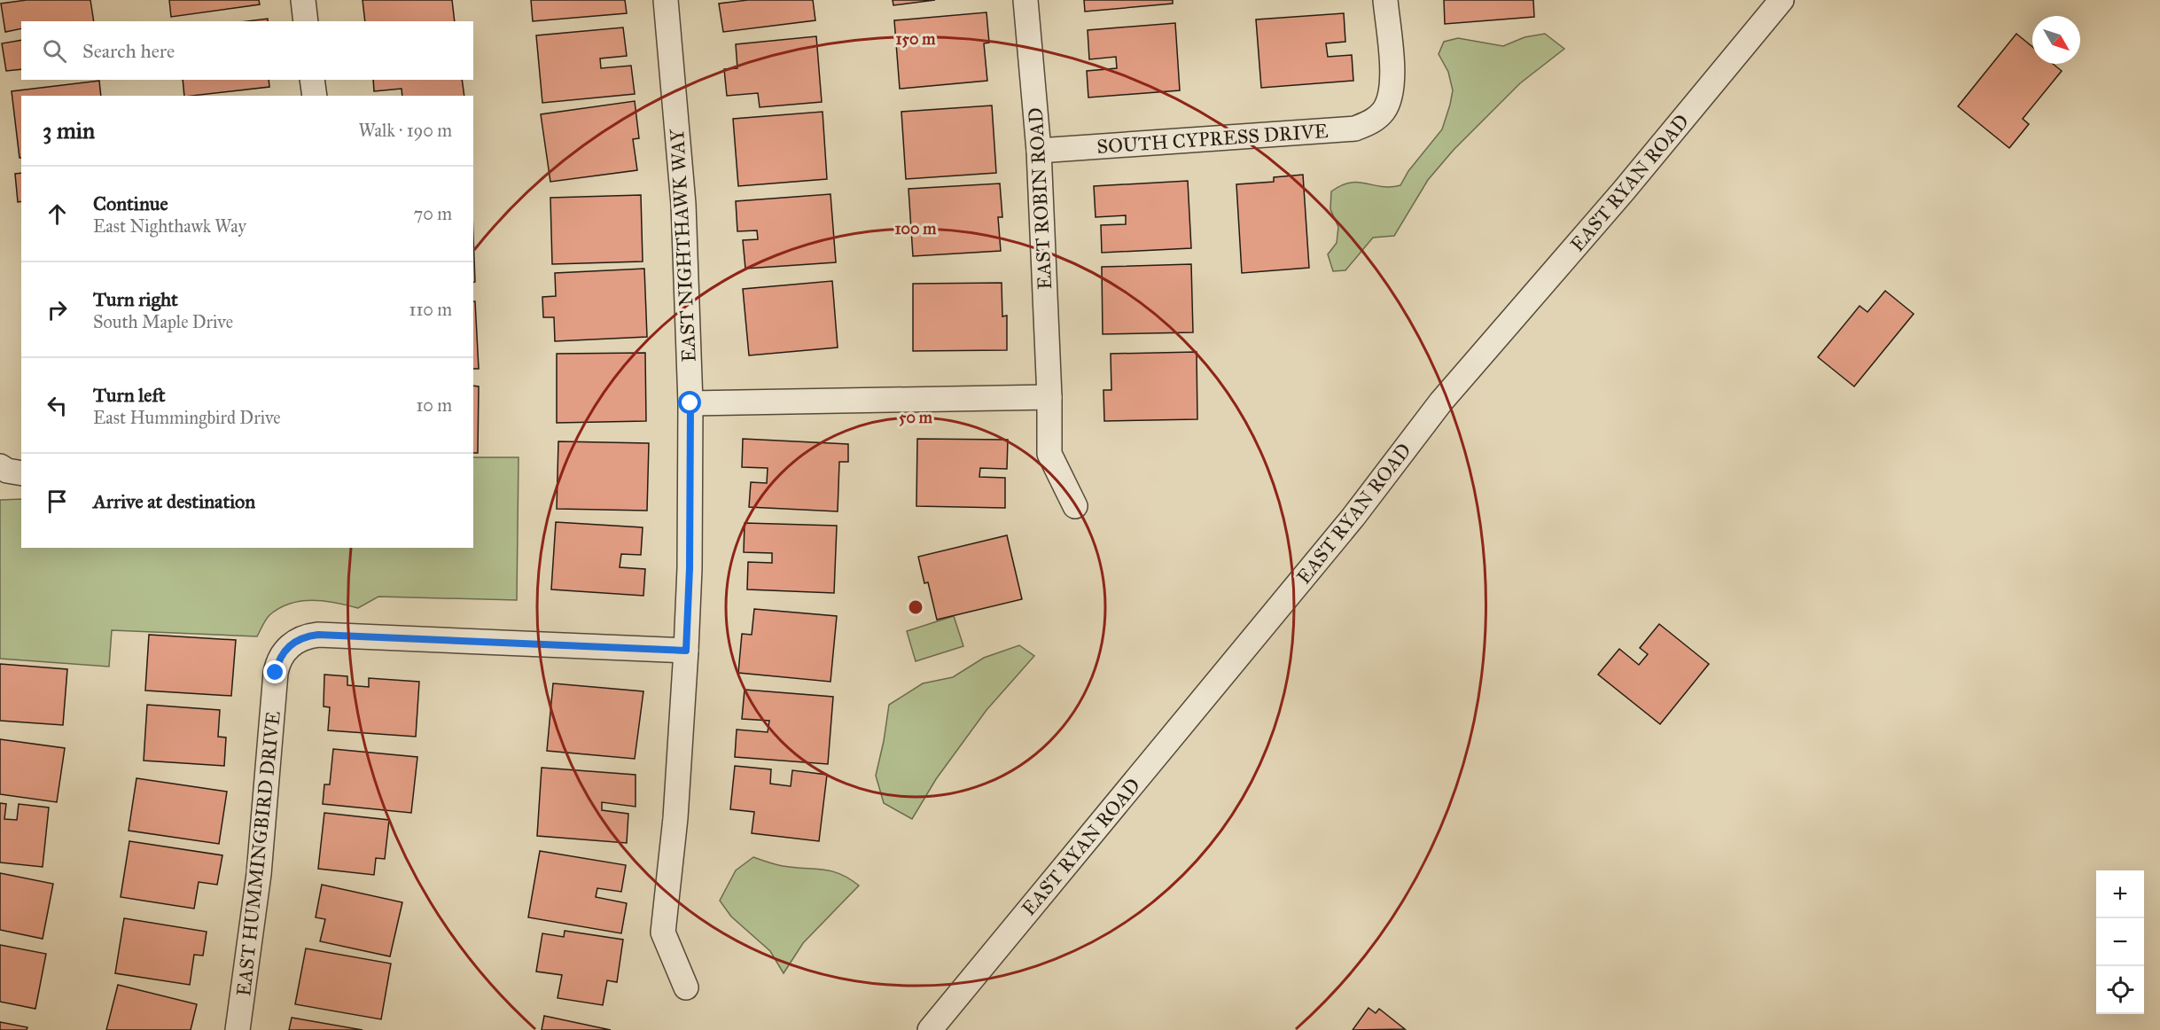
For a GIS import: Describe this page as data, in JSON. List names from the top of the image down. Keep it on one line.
{"streets":{"street":["SOUTH CYPRESS DRIVE","EAST RYAN ROAD","EAST ROBIN ROAD","EAST NIGHTHAWK WAY","EAST HUMMINGBIRD DRIVE"]},"crossings":[["SOUTH CYPRESS DRIVE","EAST ROBIN ROAD"],["EAST NIGHTHAWK WAY","EAST HUMMINGBIRD DRIVE"]],"north":"bottom right","page":{"search":"Search here","heading":["3 min","Walk · 190 m"],"list":[["Continue","East Nighthawk Way","70 m"],["Turn right","South Maple Drive","110 m"],["Turn left","East Hummingbird Drive","10 m"],"Arrive at destination"],"map_buttons":["+","−"]},"rings":["150 m","100 m","50 m"]}
